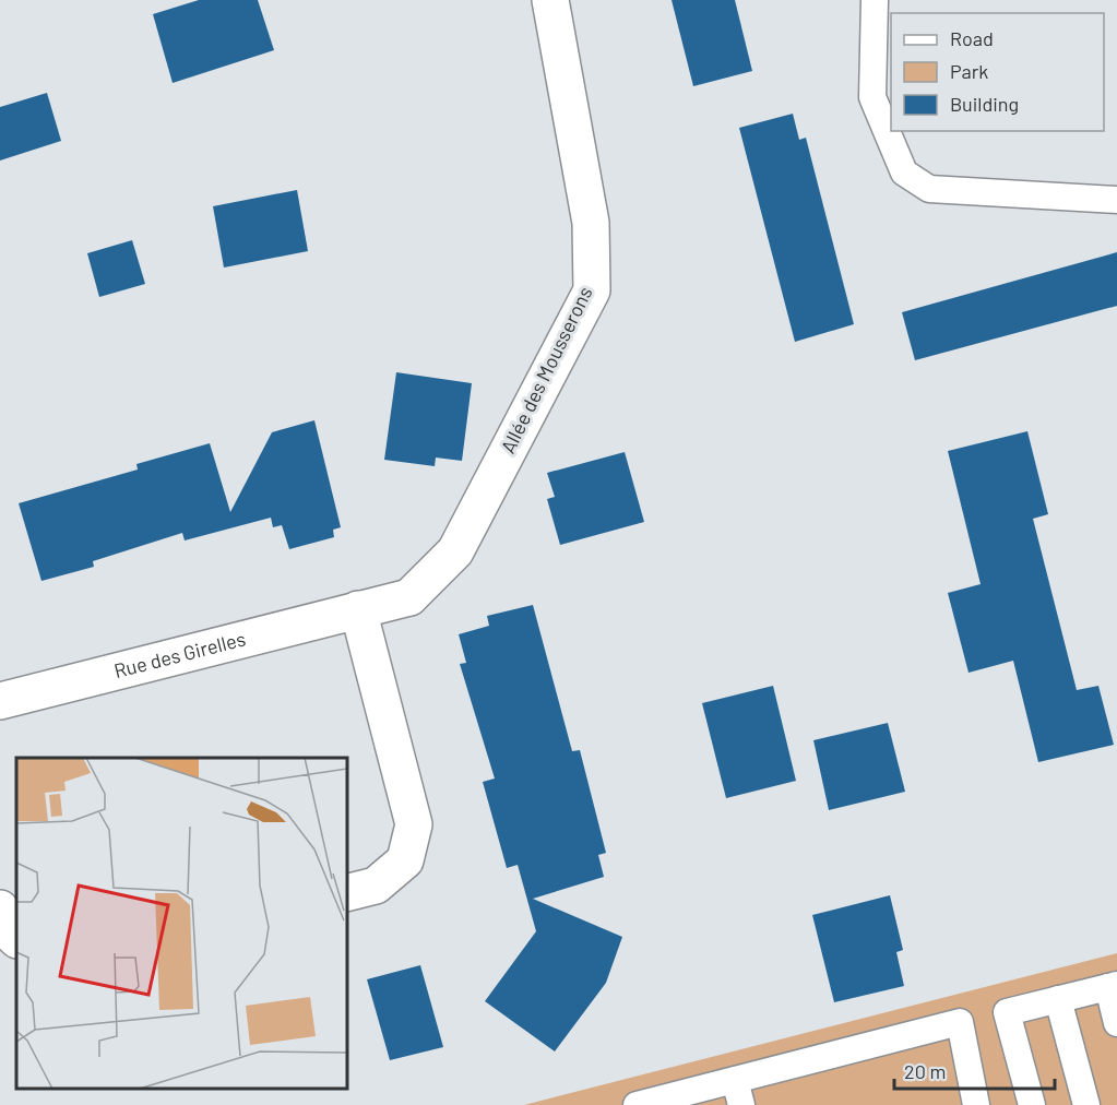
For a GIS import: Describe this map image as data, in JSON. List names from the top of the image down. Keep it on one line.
{"streets":{"street":["Allée des Mousserons","Rue des Girelles"]},"crossings":[["Allée des Mousserons","Rue des Girelles"]],"legend":["Road","Park","Building"],"scale_bar":"20 m"}
